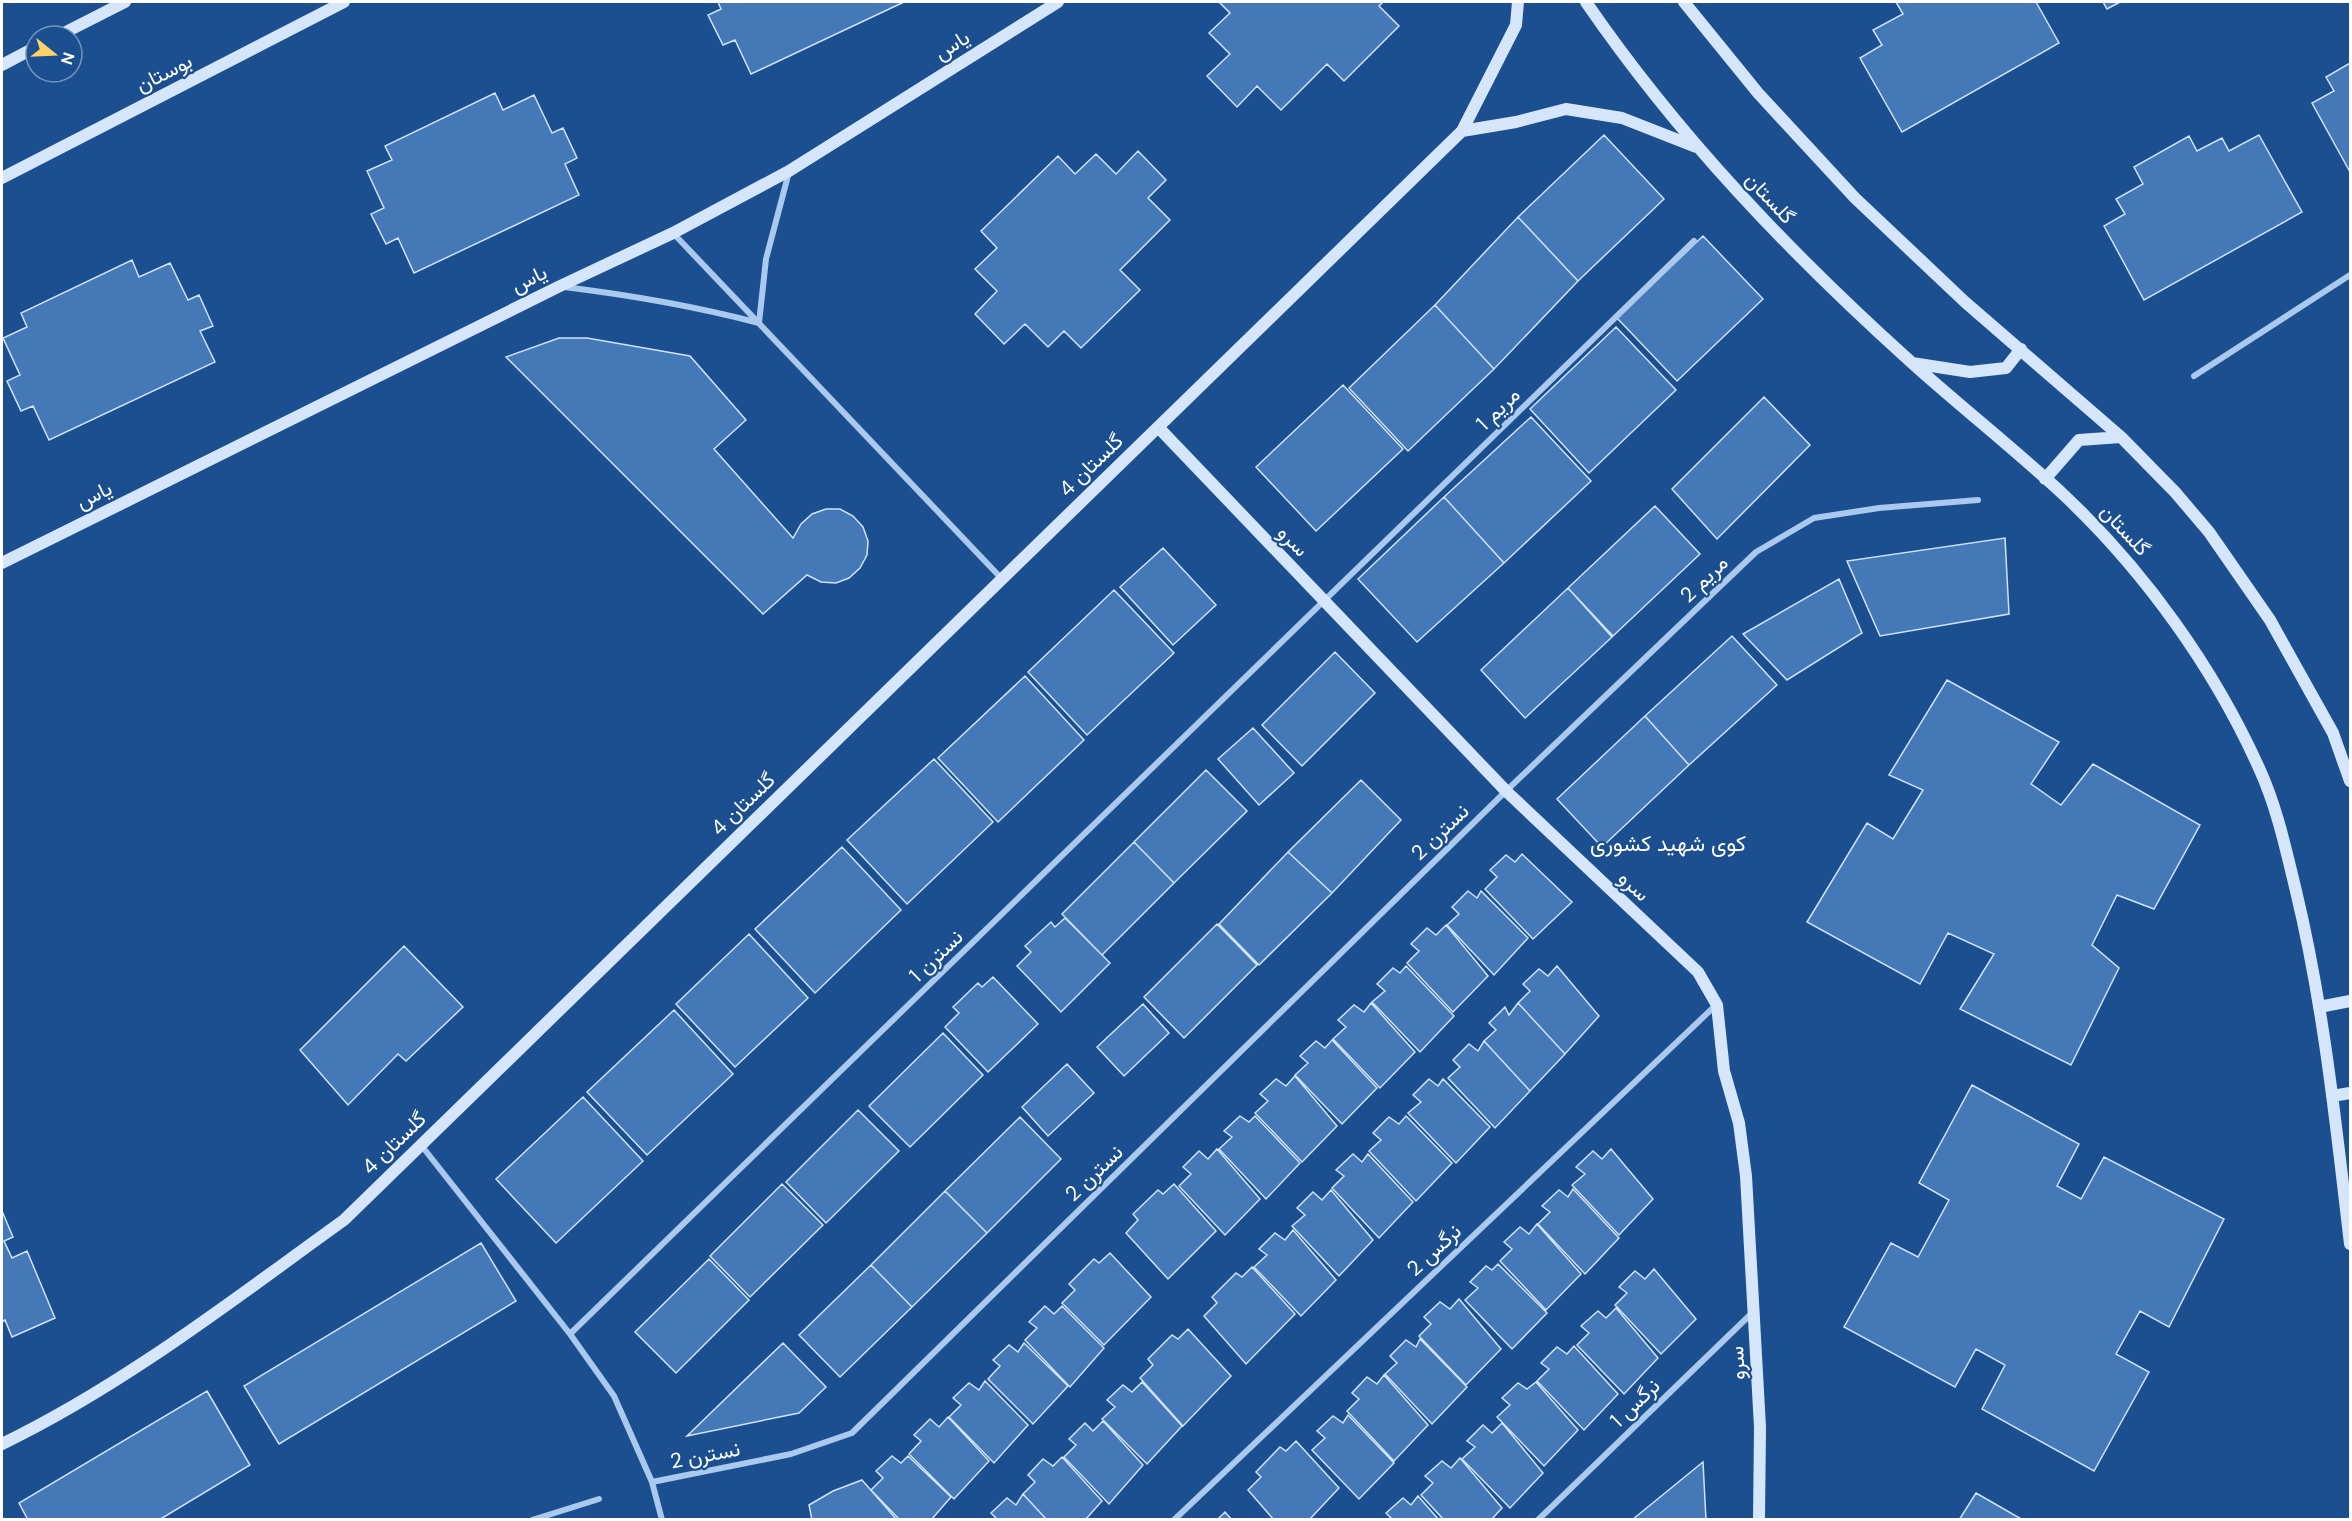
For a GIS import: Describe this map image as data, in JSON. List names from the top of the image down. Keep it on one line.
{"streets":{"street":["یاس","بوستان","گلستان","مریم 1","گلستان 4","سرو","مریم 2","نسترن 2","نسترن 1","نرگس 2","نرگس 1"]},"crossings":[["مریم 1","سرو"],["مریم 1","نسترن 1"],["گلستان 4","سرو"],["سرو","مریم 2"],["سرو","نسترن 2"],["سرو","نسترن 1"],["سرو","نرگس 2"],["سرو","نرگس 1"],["مریم 2","نسترن 2"]],"districts":["کوی شهید کشوری"],"north":"right"}
